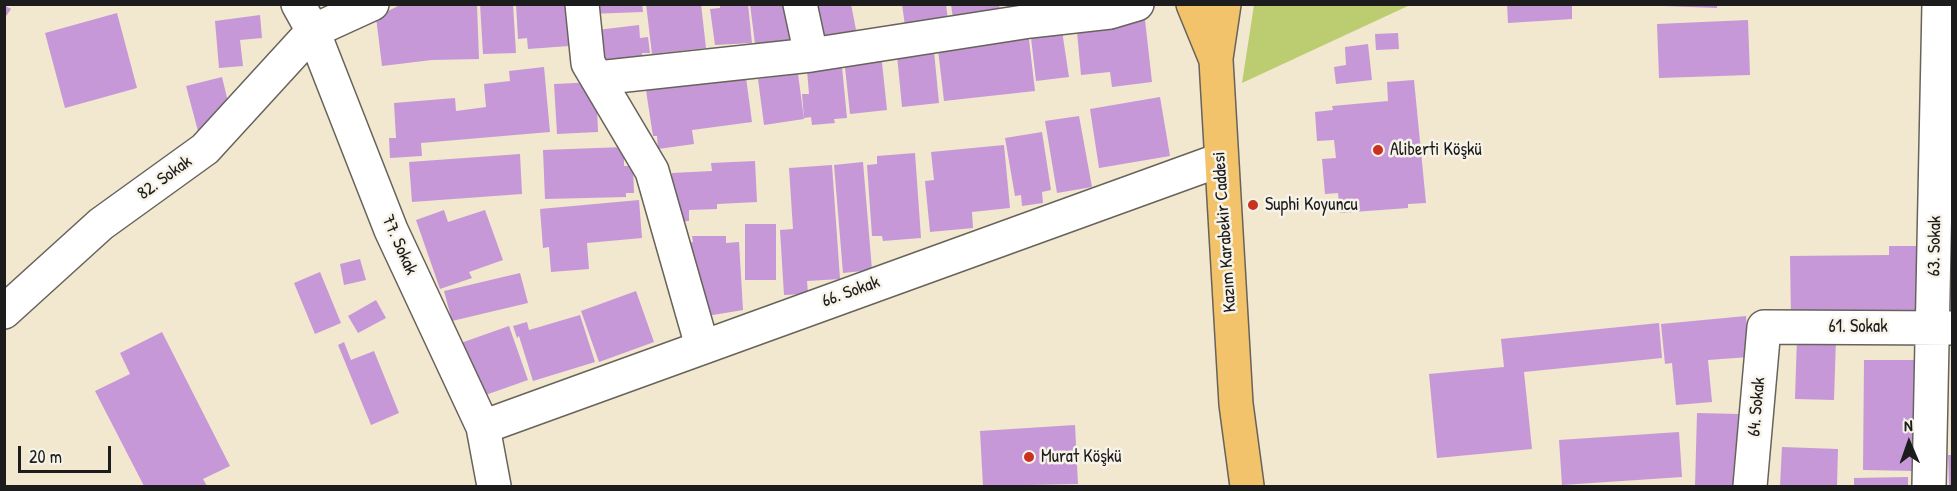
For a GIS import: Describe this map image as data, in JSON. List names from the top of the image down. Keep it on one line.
{"streets":{"main road":["Kazım Karabekir Caddesi"],"street":["82. Sokak","77. Sokak","63. Sokak","66. Sokak","61. Sokak","64. Sokak"]},"crossings":[["82. Sokak","77. Sokak"],["Kazım Karabekir Caddesi","66. Sokak"],["77. Sokak","66. Sokak"],["63. Sokak","61. Sokak"],["61. Sokak","64. Sokak"]],"places":["Aliberti Köşkü","Suphi Koyuncu","Murat Köşkü"],"scale_bar":"20 m","north":"top"}
